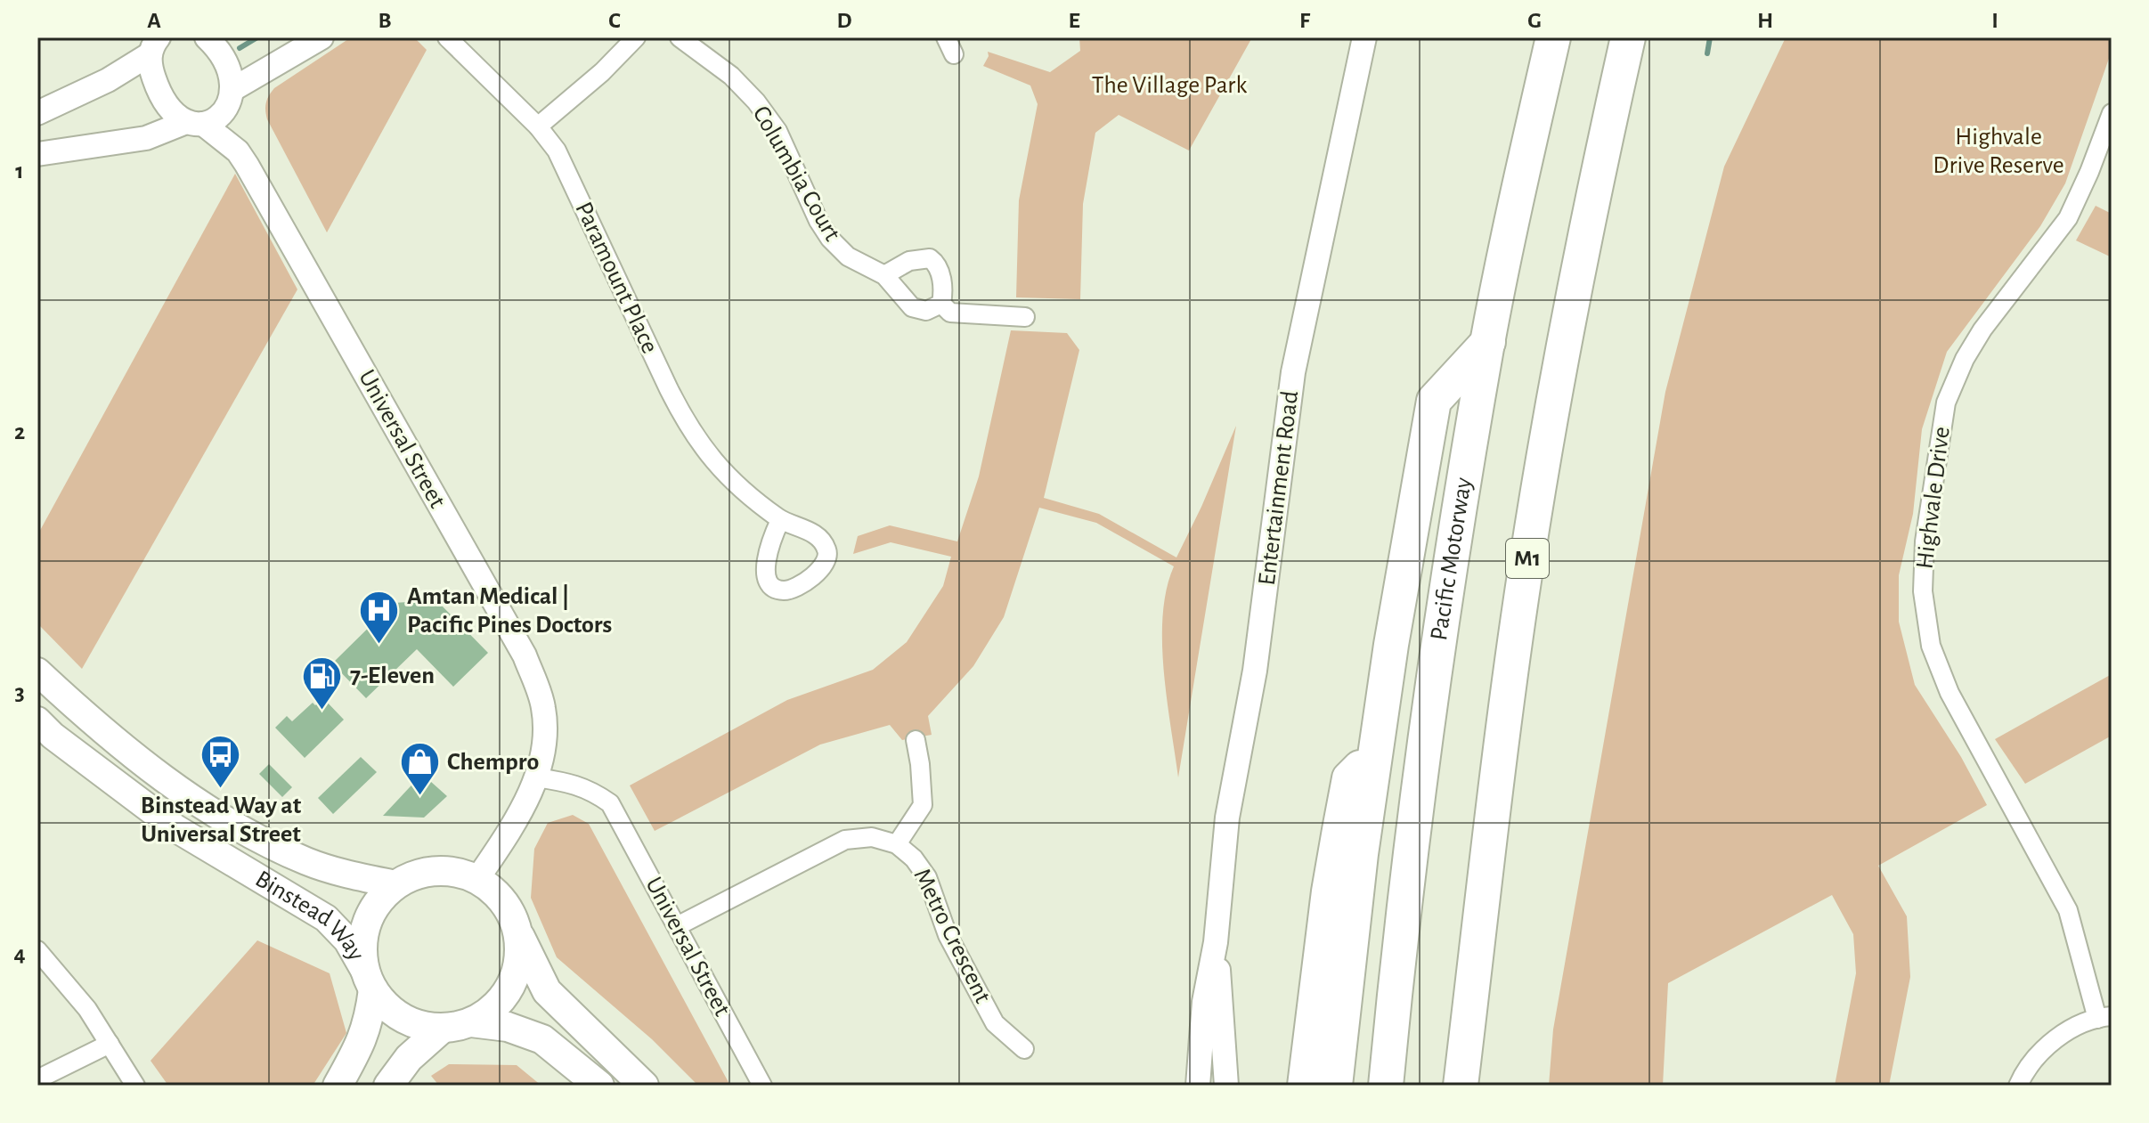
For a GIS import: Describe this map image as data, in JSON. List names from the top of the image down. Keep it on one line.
{"streets":{"highway":["M1","Pacific Motorway"],"main road":["Binstead Way"],"street":["Columbia Court","Paramount Place","Universal Street","Entertainment Road","Highvale Drive","Metro Crescent"]},"crossings":[["Universal Street","Binstead Way"],["Universal Street","Metro Crescent"]],"parks":["The Village Park","Highvale Drive Reserve"],"places":{"hospital":["Amtan Medical | Pacific Pines Doctors"],"fuel station":["7-Eleven"],"bus stop":["Binstead Way at Universal Street"],"shop":["Chempro"]},"grid":{"columns":["A","B","C","D","E","F","G","H","I"],"rows":["1","2","3","4"]}}
